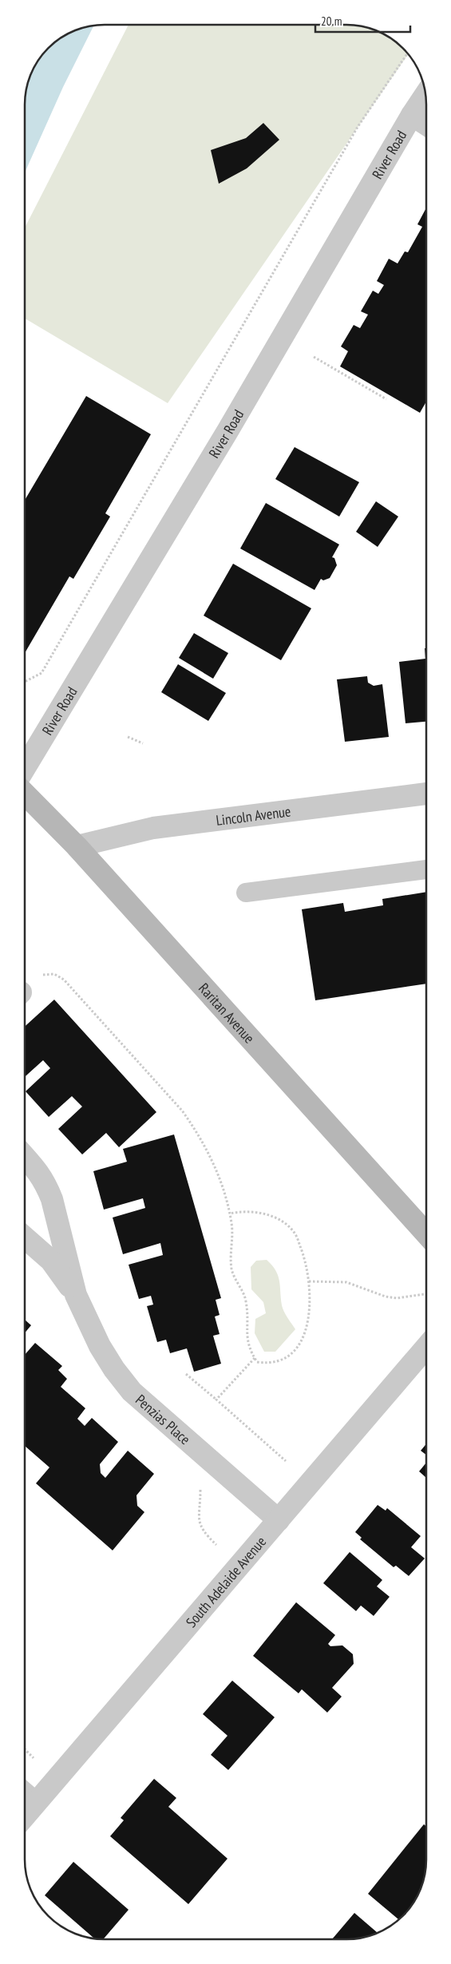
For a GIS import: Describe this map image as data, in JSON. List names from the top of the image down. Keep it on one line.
{"streets":{"main road":["Raritan Avenue"],"street":["River Road","Lincoln Avenue","Penzias Place","South Adelaide Avenue"]},"crossings":[["Lincoln Avenue","Raritan Avenue"],["Penzias Place","South Adelaide Avenue"]],"scale_bar":"20 m"}
